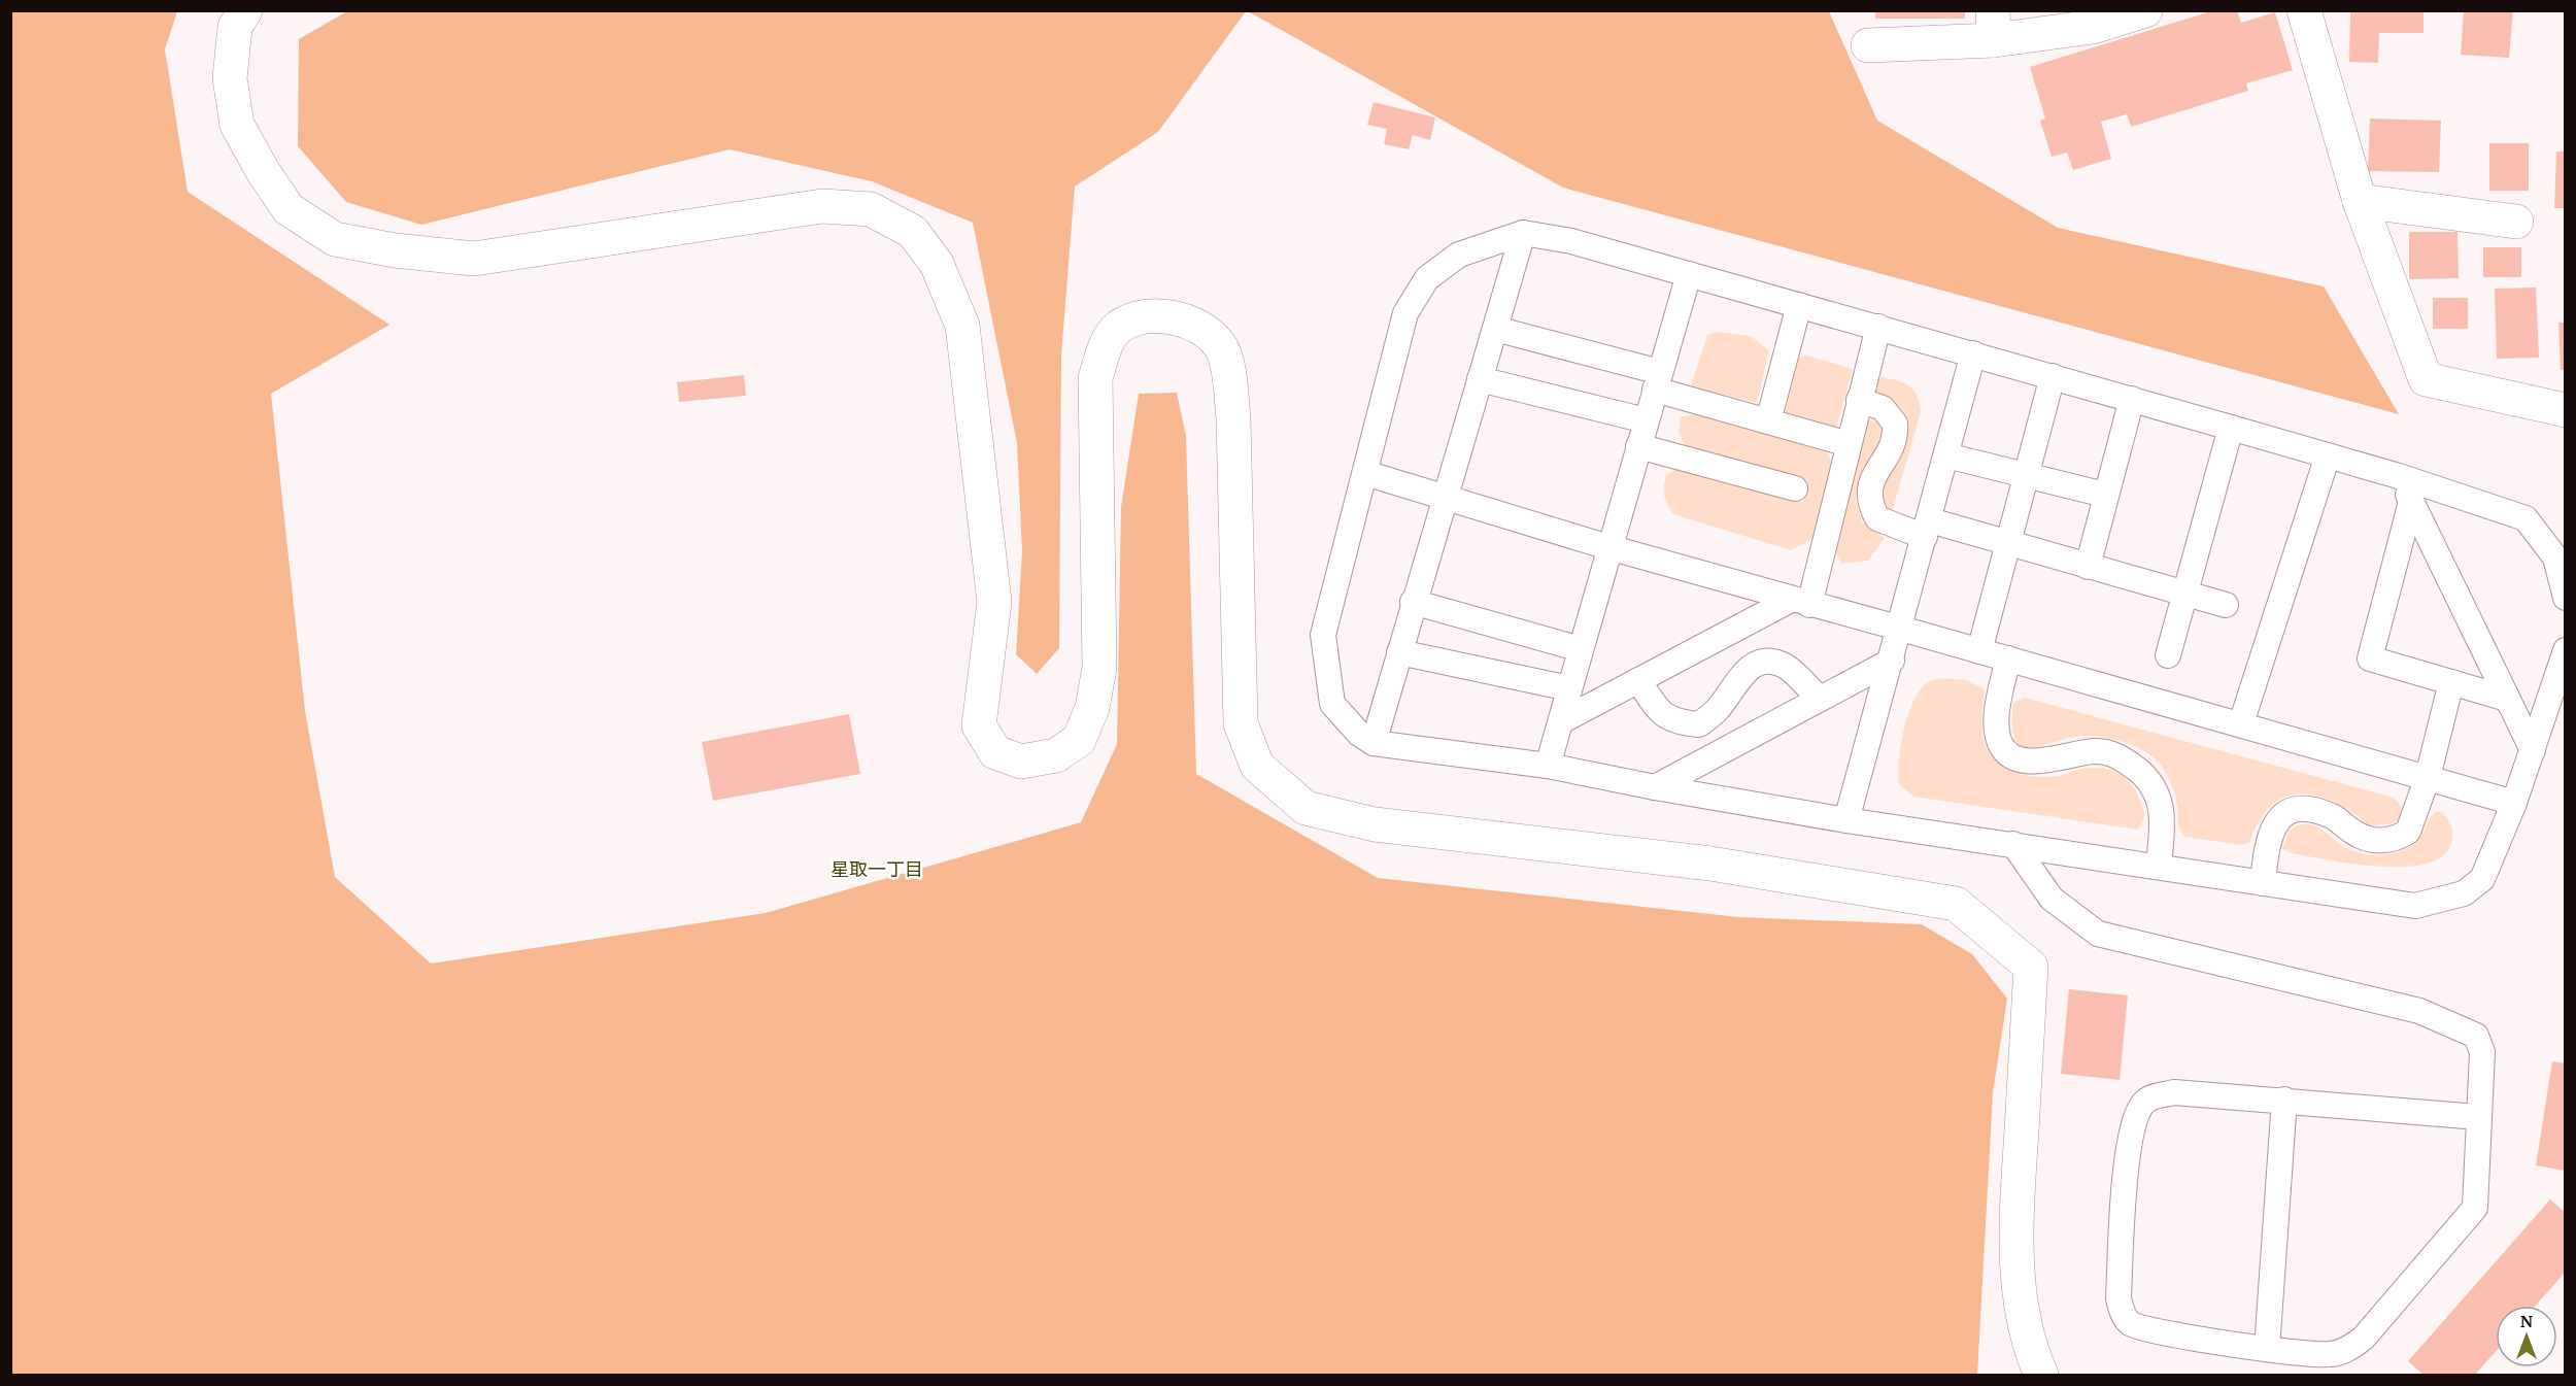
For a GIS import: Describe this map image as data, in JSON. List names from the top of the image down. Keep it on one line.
{"districts":["星取一丁目"],"north":"top"}
